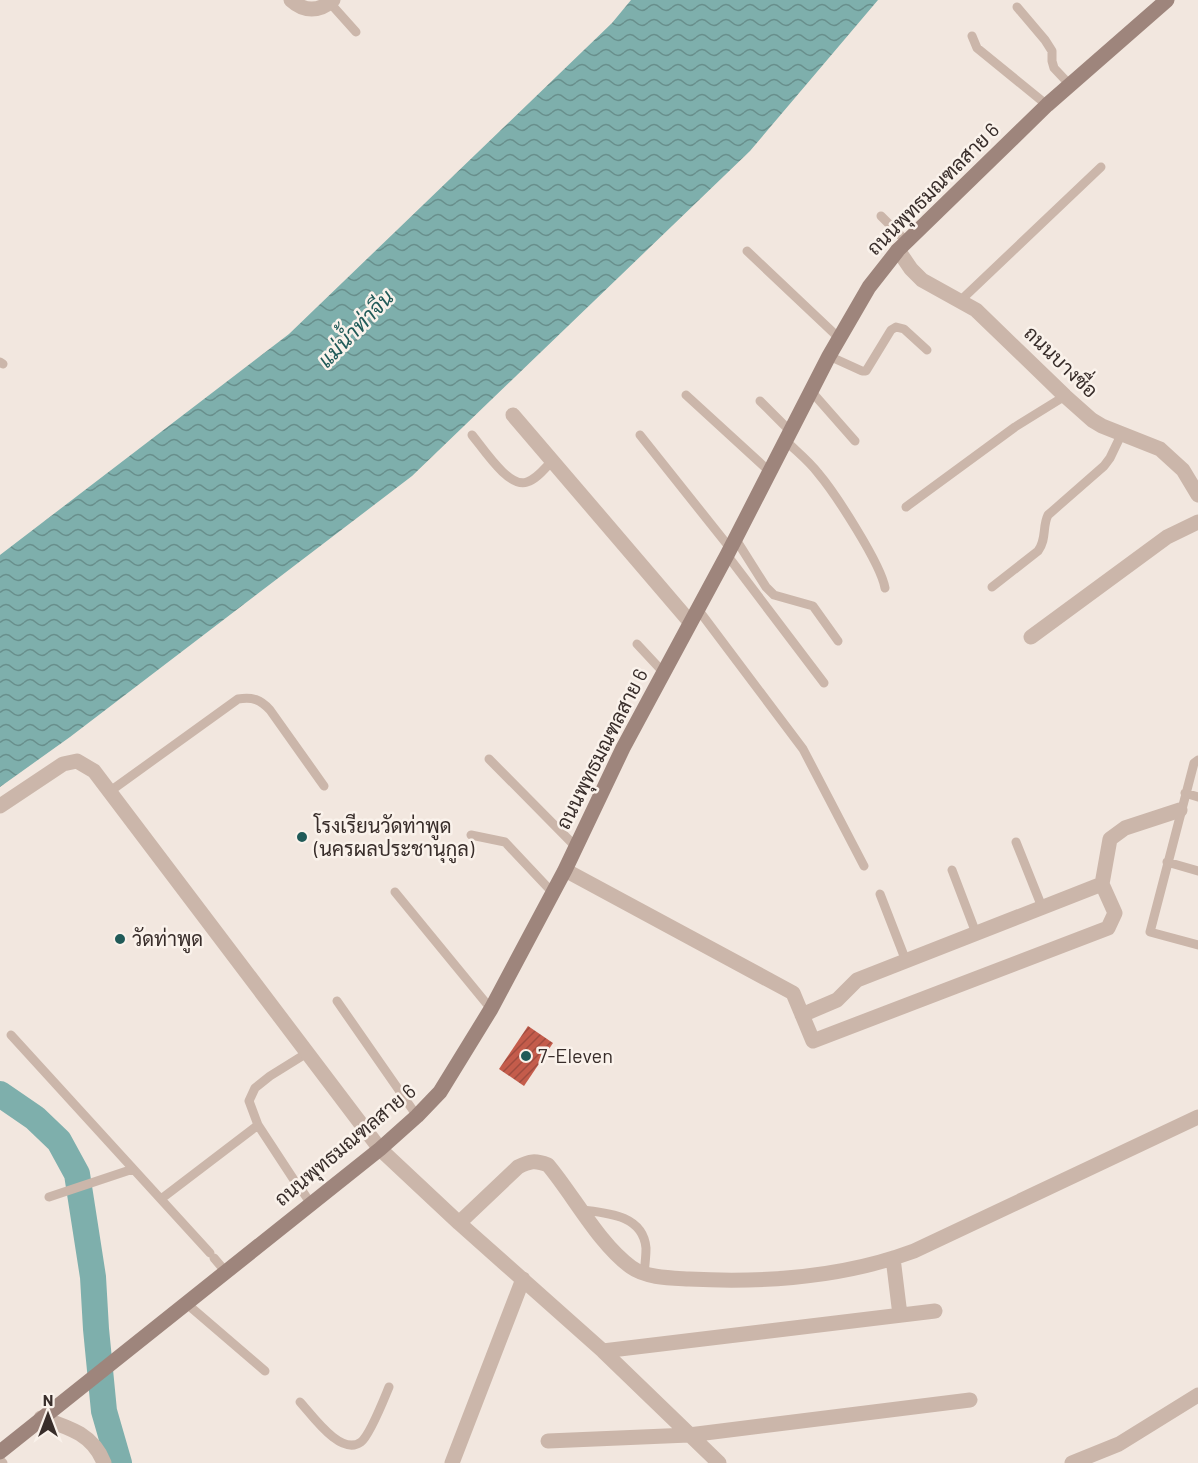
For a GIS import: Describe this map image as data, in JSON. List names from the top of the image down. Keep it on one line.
{"streets":{"main road":["ถนนพุทธมณฑลสาย 6"],"street":["ถนนบางซื่อ"]},"crossings":[["ถนนพุทธมณฑลสาย 6","ถนนบางซื่อ"]],"water":["แม่น้ำท่าจีน"],"places":["โรงเรียนวัดท่าพูด (นครผลประชานุกูล)","วัดท่าพูด","7-Eleven"],"north":"top"}
